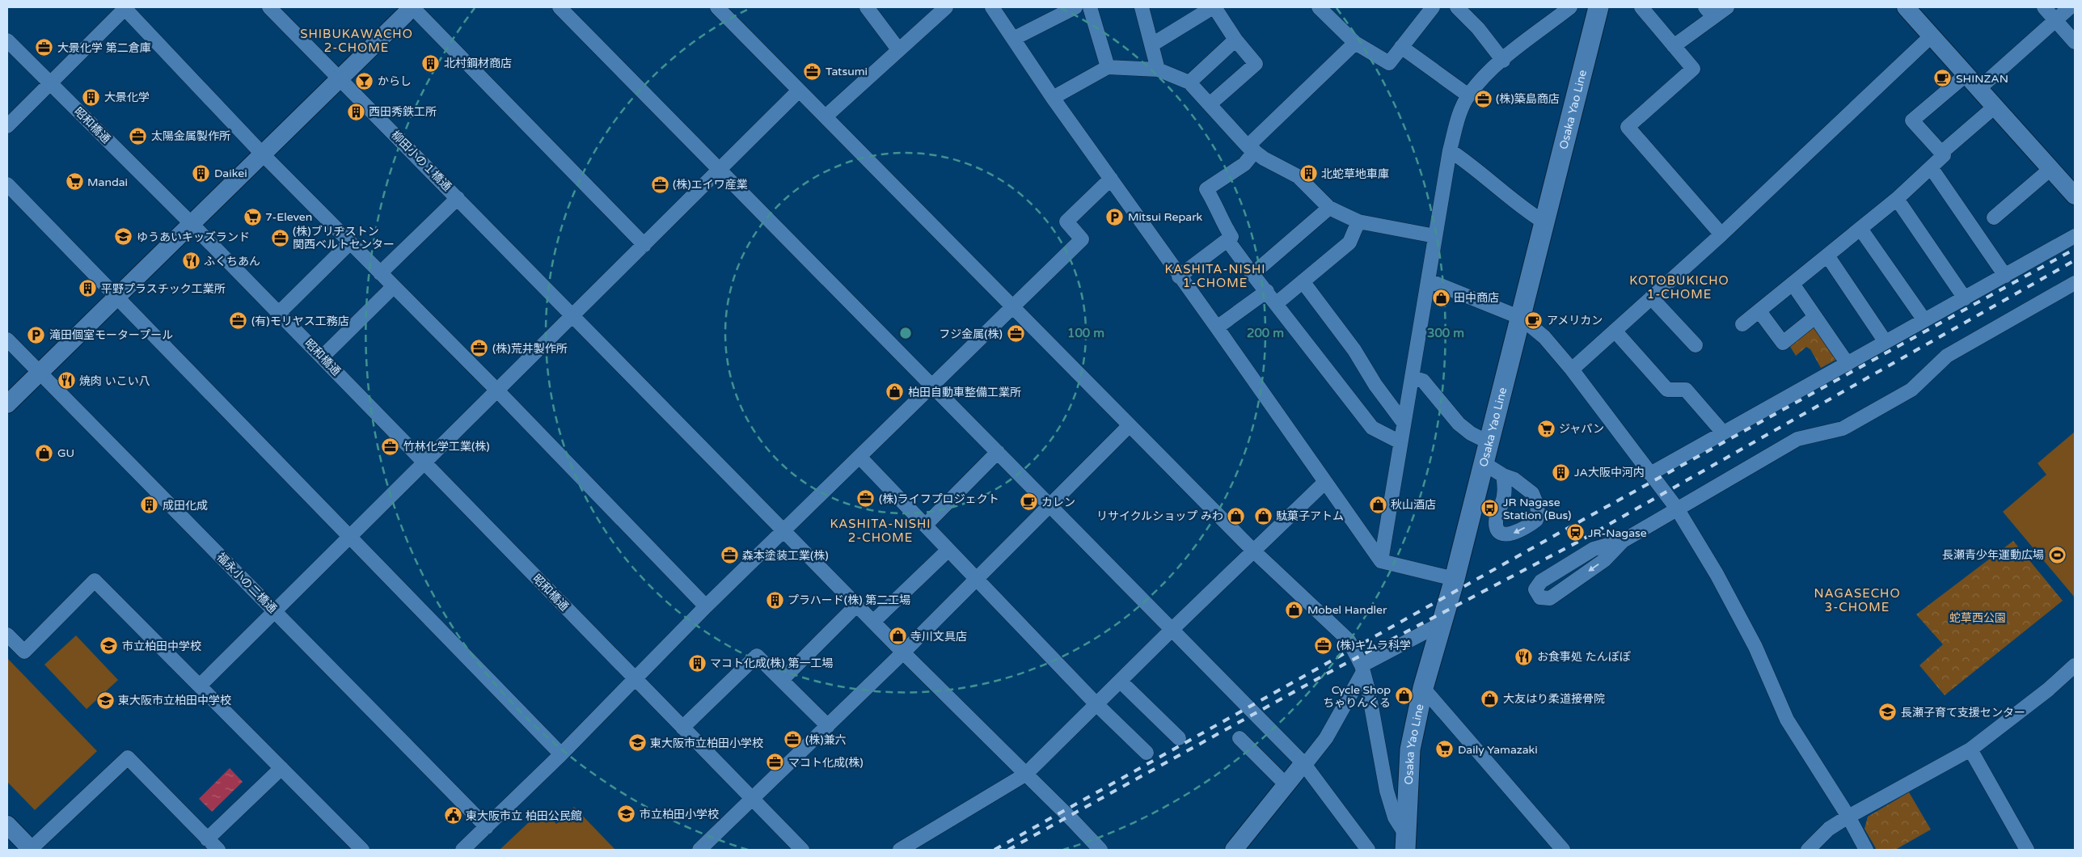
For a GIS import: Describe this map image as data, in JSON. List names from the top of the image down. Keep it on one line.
{"streets":{"main road":["Osaka Yao Line"],"street":["昭和橋通","柳田小の１橋通","福永小の二橋通"]},"districts":["SHIBUKAWACHO 2-CHOME","KASHITA-NISHI 1-CHOME","KOTOBUKICHO 1-CHOME","KASHITA-NISHI 2-CHOME","NAGASECHO 3-CHOME"],"parks":["蛇草西公園"],"places":{"office":["大景化学 第二倉庫","Tatsumi","(株)築島商店","太陽金属製作所","(株)エイワ産業","(株)ブリヂストン 関西ベルトセンター","(有)モリヤス工務店","フジ金属(株)","(株)荒井製作所","竹林化学工業(株)","(株)ライフプロジェクト","森本塗装工業(株)","(株)キムラ科学","(株)兼六","マコト化成(株)"],"building":["北村鋼材商店","大景化学","西田秀鉄工所","Daikei","北蛇草地車庫","平野プラスチック工業所","JA大阪中河内","成田化成","プラハード(株) 第二工場","マコト化成(株) 第一工場"],"cafe":["SHINZAN","アメリカン","カレン"],"bar":["からし"],"supermarket":["Mandai","7-Eleven","ジャパン","Daily Yamazaki"],"parking":["Mitsui Repark","滝田個室モータープール"],"school or university":["ゆうあいキッズランド","市立柏田中学校","東大阪市立柏田中学校","長瀬子育て支援センター","東大阪市立柏田小学校","市立柏田小学校"],"restaurant":["ふくちあん","焼肉 いこい八","お食事処 たんぽぽ"],"shop":["田中商店","柏田自動車整備工業所","GU","秋山酒店","リサイクルショップ みわ","駄菓子アトム","Mobel Handler","寺川文具店","Cycle Shop ちゃりんくる","大友はり柔道接骨院"],"bus stop":["JR Nagase Station (Bus)"],"station":["JR-Nagase"],"sports":["長瀬青少年運動広場"],"public building":["東大阪市立 柏田公民館"]},"rings":["100 m","200 m","300 m"]}
